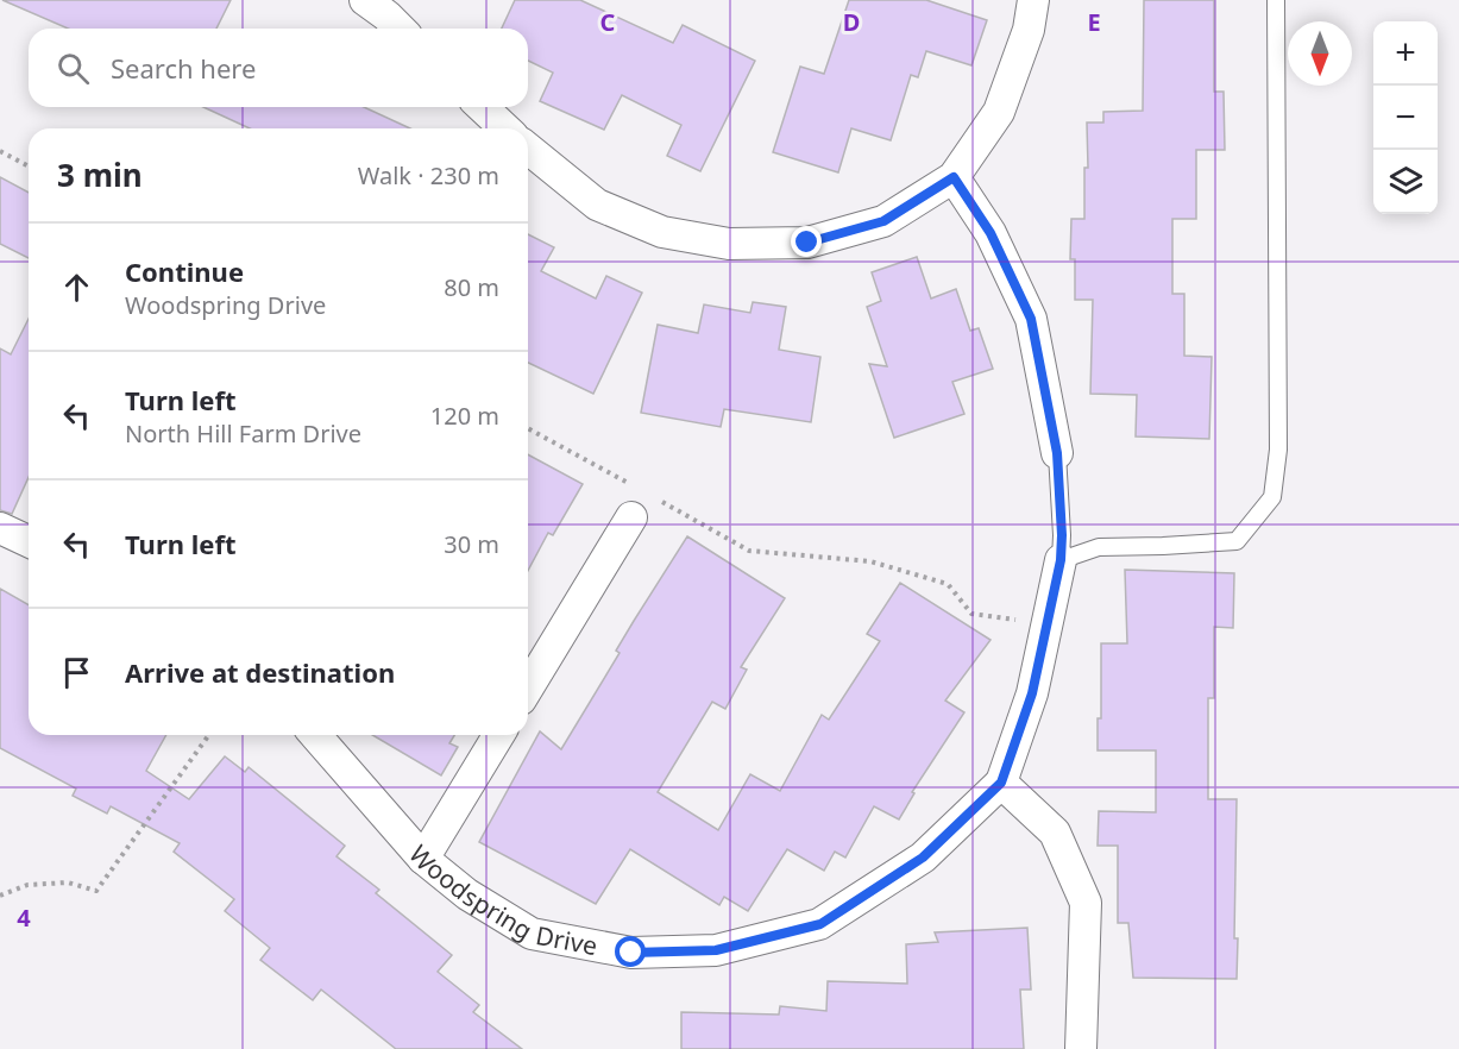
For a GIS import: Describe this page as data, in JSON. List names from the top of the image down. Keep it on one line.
{"streets":{"street":["Woodspring Drive"]},"north":"bottom","page":{"map_buttons":["+","−"],"search":"Search here","heading":["3 min","Walk · 230 m"],"list":[["Continue","Woodspring Drive","80 m"],["Turn left","North Hill Farm Drive","120 m"],["Turn left","30 m"],"Arrive at destination"]},"grid":{"columns":["C","D","E"],"rows":["4"]}}
